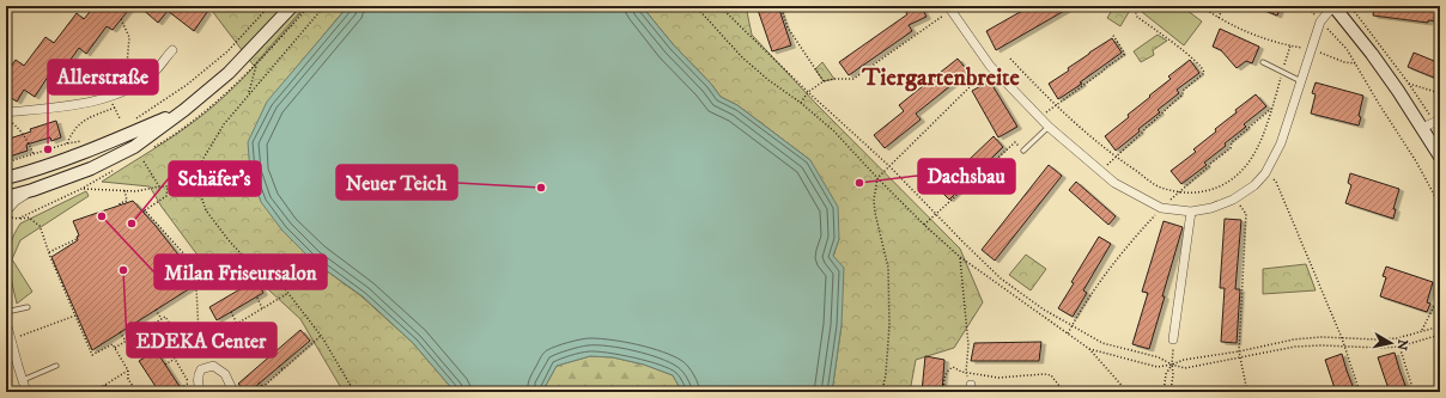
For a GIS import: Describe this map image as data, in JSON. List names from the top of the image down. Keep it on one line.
{"districts":["Tiergartenbreite"],"places":["Allerstraße","Dachsbau","Neuer Teich","Milan Friseursalon","Schäfer's","EDEKA Center"],"north":"right"}
